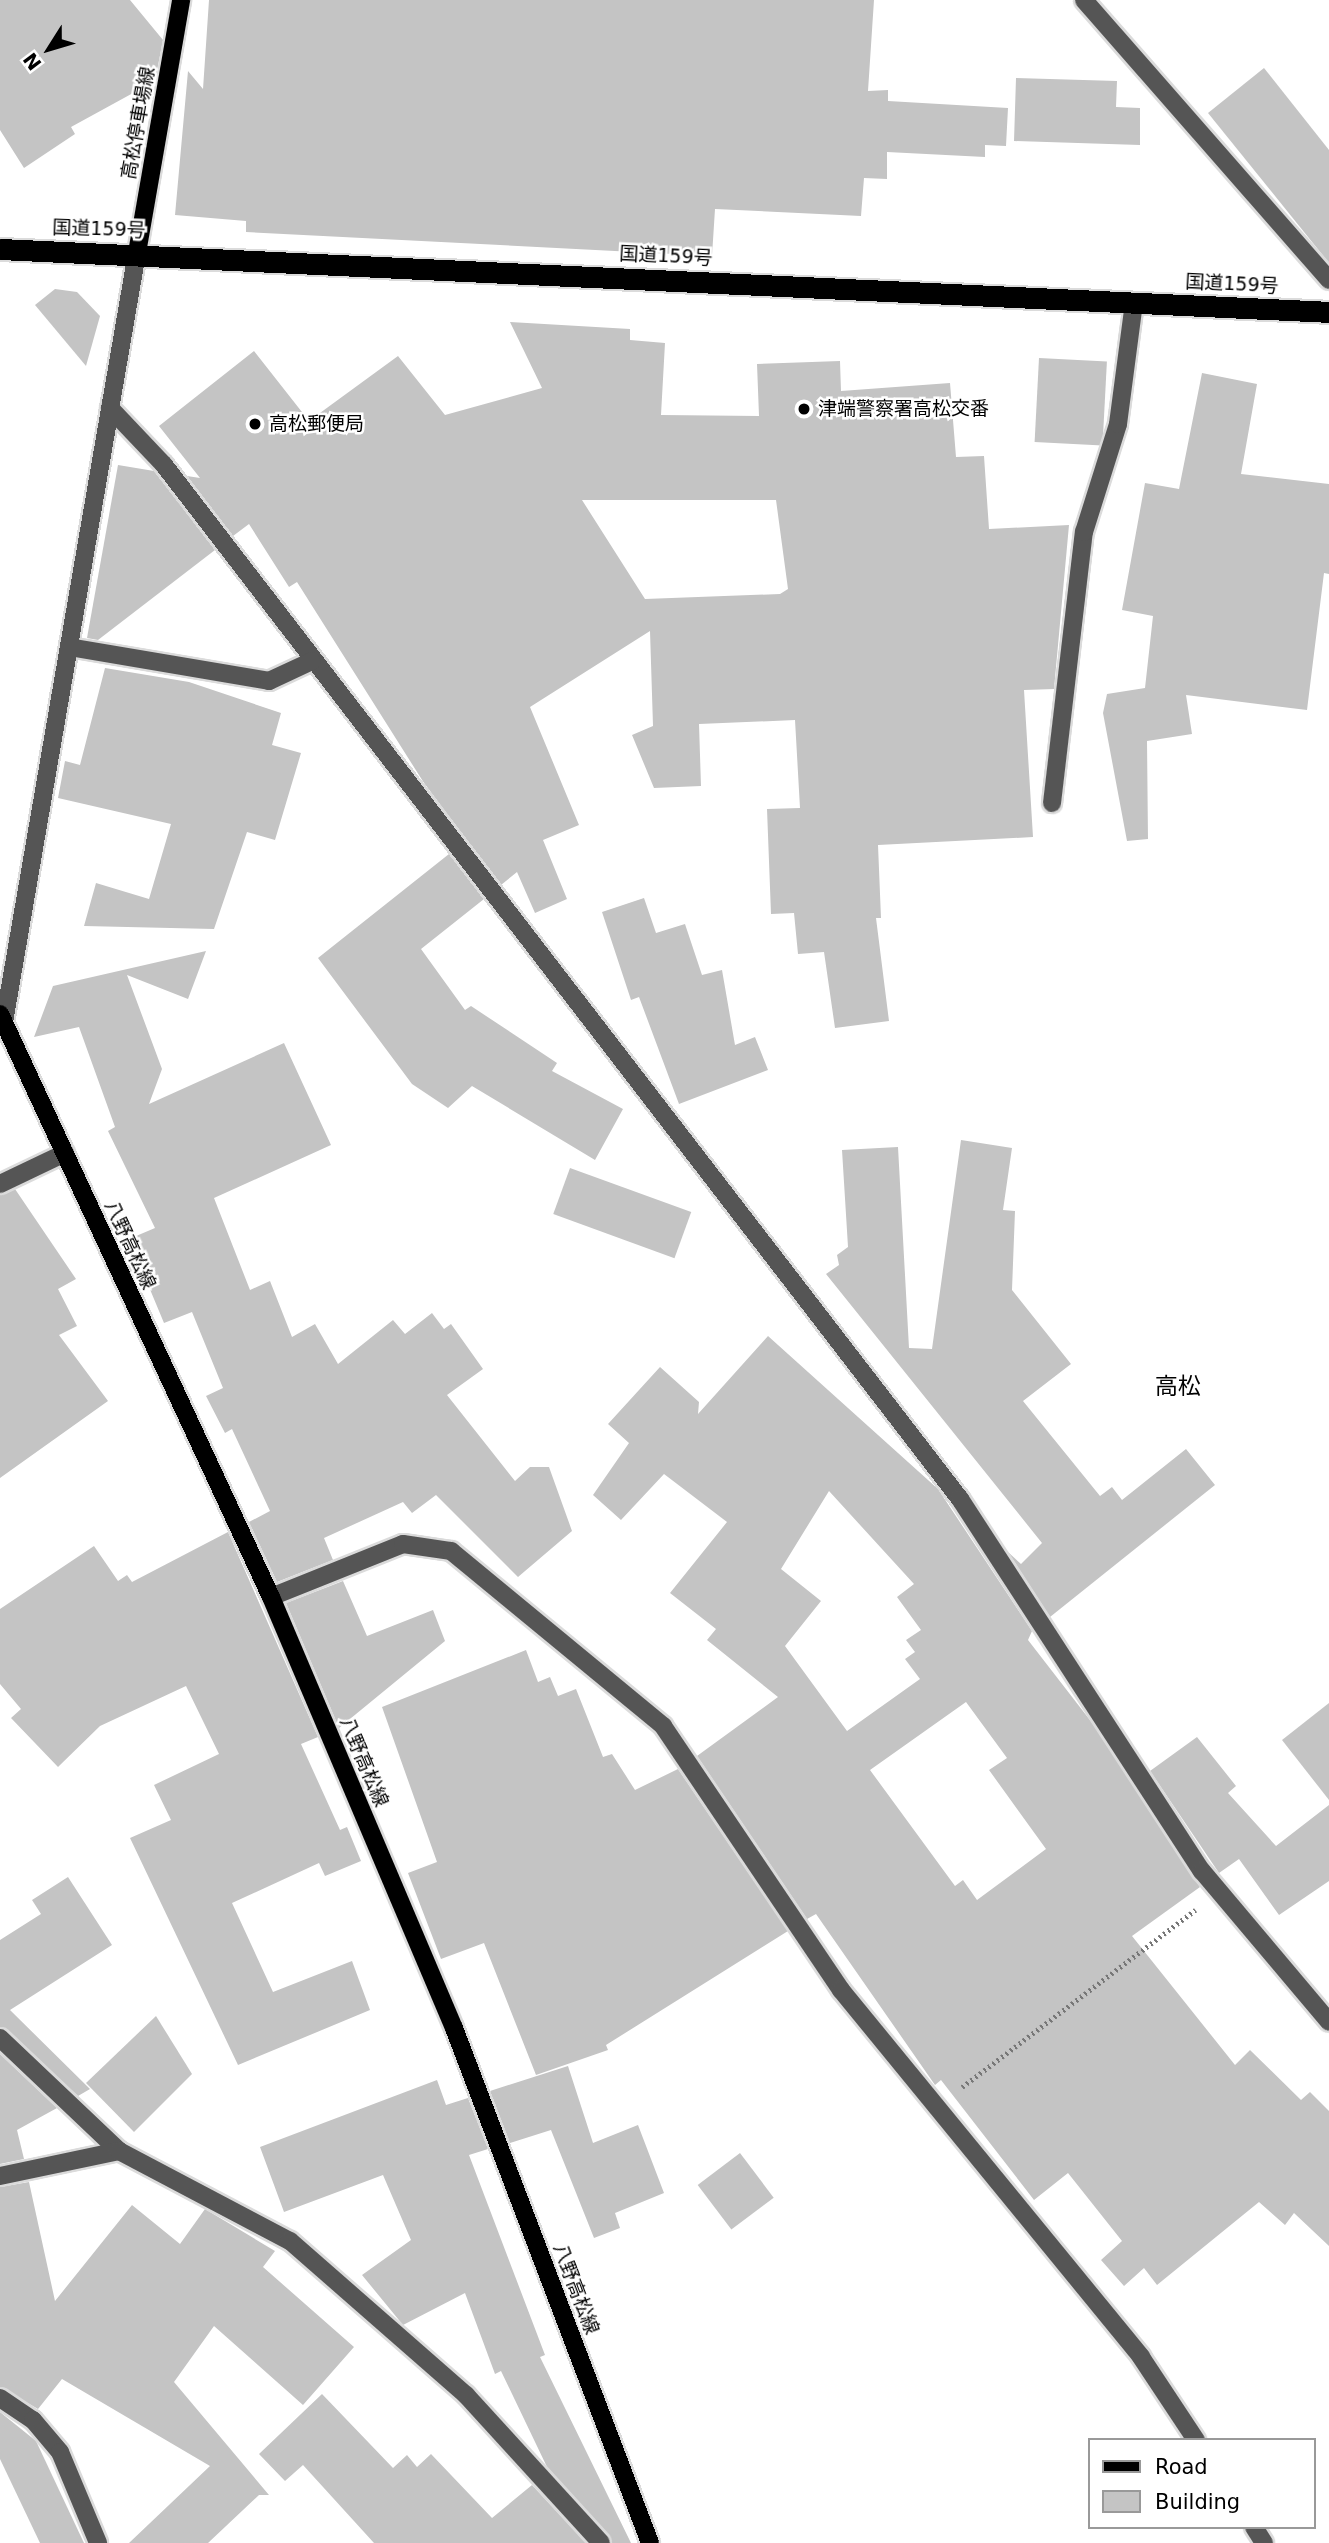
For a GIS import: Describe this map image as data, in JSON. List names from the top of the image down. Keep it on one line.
{"streets":{"highway":["国道159号"],"main road":["高松停車場線","八野高松線"]},"crossings":[["高松停車場線","国道159号"]],"districts":["高松"],"places":["津端警察署高松交番","高松郵便局"],"legend":["Road","Building"],"north":"bottom left"}
